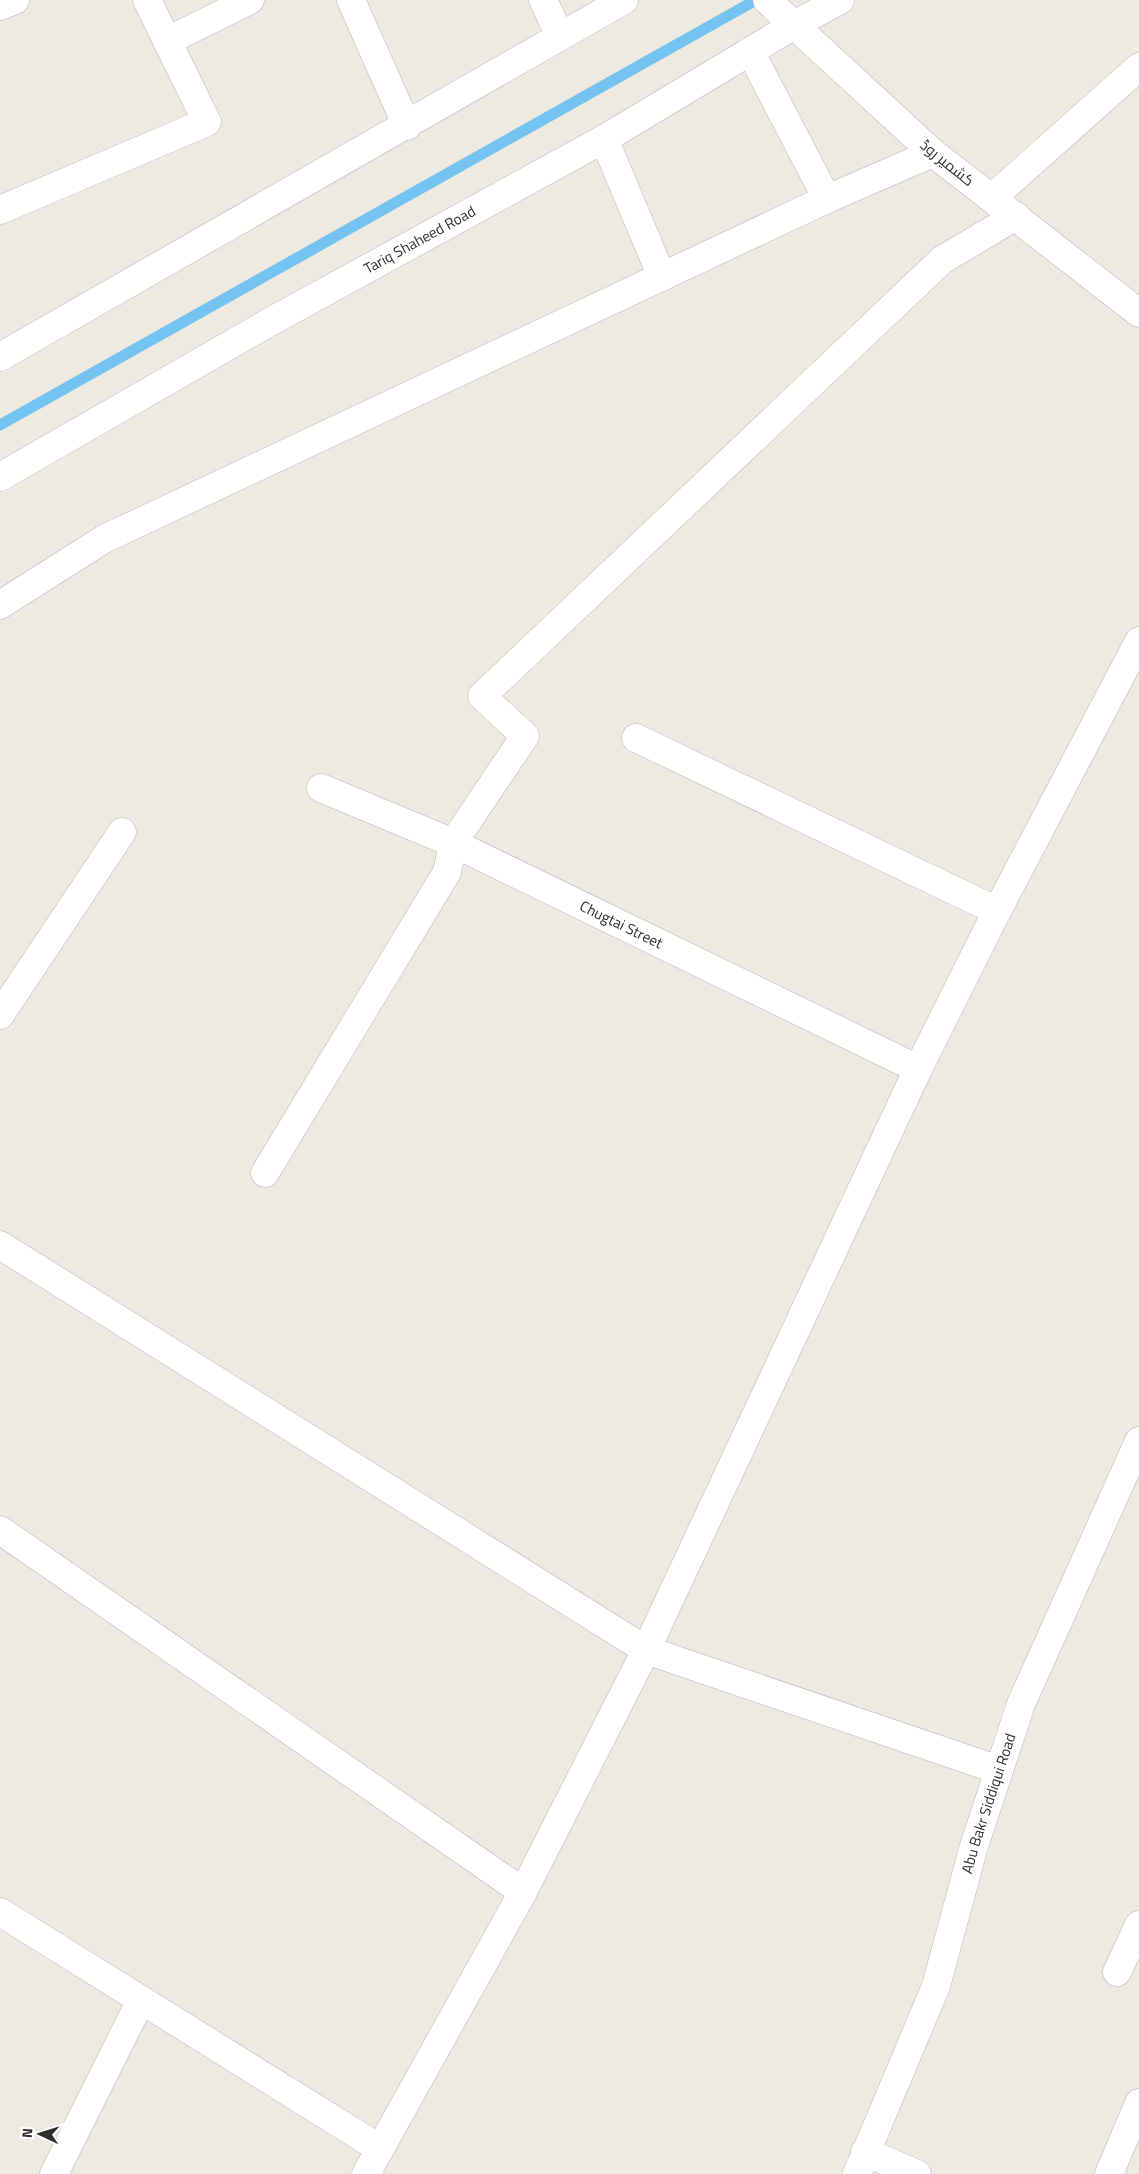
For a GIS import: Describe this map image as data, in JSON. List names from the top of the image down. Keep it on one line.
{"streets":{"street":["کشمیر روڈ","Tariq Shaheed Road","Chugtai Street","Abu Bakr Siddiqui Road"]},"crossings":[["کشمیر روڈ","Tariq Shaheed Road"]],"north":"left"}
